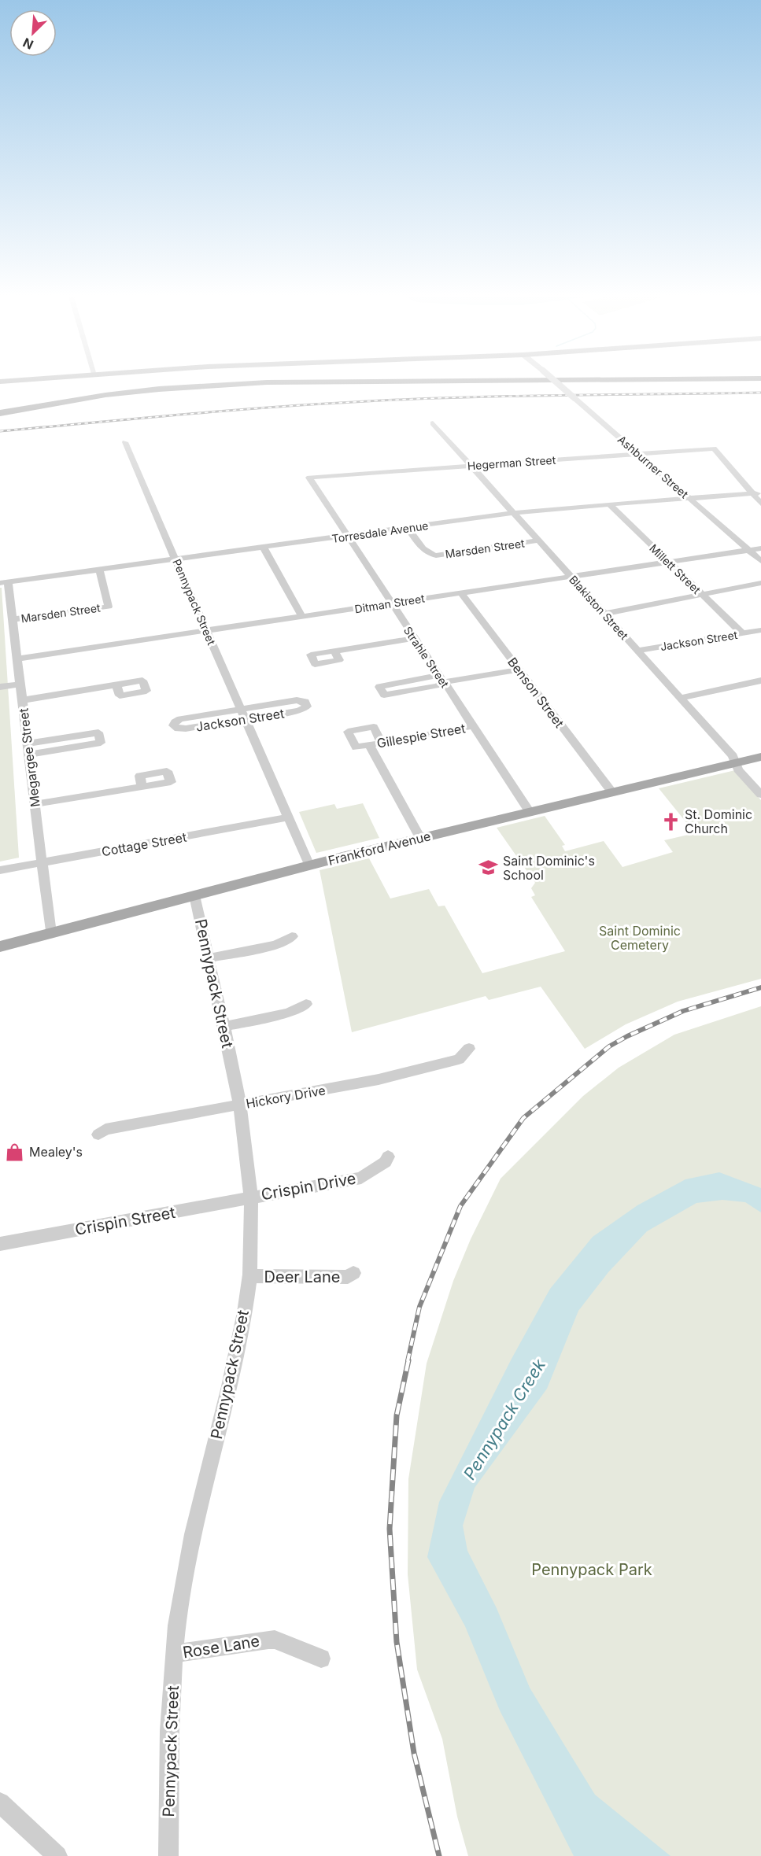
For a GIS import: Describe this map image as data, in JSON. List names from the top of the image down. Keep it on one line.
{"streets":{"main road":["Frankford Avenue"],"street":["Hegerman Street","Ashburner Street","Torresdale Avenue","Marsden Street","Millett Street","Pennypack Street","Ditman Street","Blakiston Street","Jackson Street","Strahle Street","Benson Street","Gillespie Street","Megargee Street","Cottage Street","Hickory Drive","Crispin Drive","Crispin Street","Deer Lane","Rose Lane"]},"crossings":[["Hegerman Street","Ashburner Street"],["Hegerman Street","Torresdale Avenue"],["Hegerman Street","Blakiston Street"],["Hegerman Street","Strahle Street"],["Ashburner Street","Torresdale Avenue"],["Ashburner Street","Ditman Street"],["Torresdale Avenue","Marsden Street"],["Torresdale Avenue","Millett Street"],["Torresdale Avenue","Pennypack Street"],["Torresdale Avenue","Blakiston Street"],["Torresdale Avenue","Strahle Street"],["Torresdale Avenue","Megargee Street"],["Marsden Street","Blakiston Street"],["Marsden Street","Megargee Street"],["Millett Street","Ditman Street"],["Millett Street","Jackson Street"],["Pennypack Street","Ditman Street"],["Pennypack Street","Jackson Street"],["Pennypack Street","Cottage Street"],["Pennypack Street","Frankford Avenue"],["Pennypack Street","Hickory Drive"],["Pennypack Street","Crispin Drive"],["Pennypack Street","Crispin Street"],["Pennypack Street","Deer Lane"],["Pennypack Street","Rose Lane"],["Ditman Street","Blakiston Street"],["Ditman Street","Strahle Street"],["Ditman Street","Benson Street"],["Ditman Street","Megargee Street"],["Blakiston Street","Jackson Street"],["Blakiston Street","Frankford Avenue"],["Strahle Street","Gillespie Street"],["Strahle Street","Frankford Avenue"],["Benson Street","Frankford Avenue"],["Megargee Street","Cottage Street"],["Megargee Street","Frankford Avenue"],["Crispin Drive","Crispin Street"]],"water":["Pennypack Creek"],"parks":["Saint Dominic Cemetery","Pennypack Park"],"places":{"church":["St. Dominic Church"],"school or university":["Saint Dominic's School"],"shop":["Mealey's"]},"north":"bottom left"}
